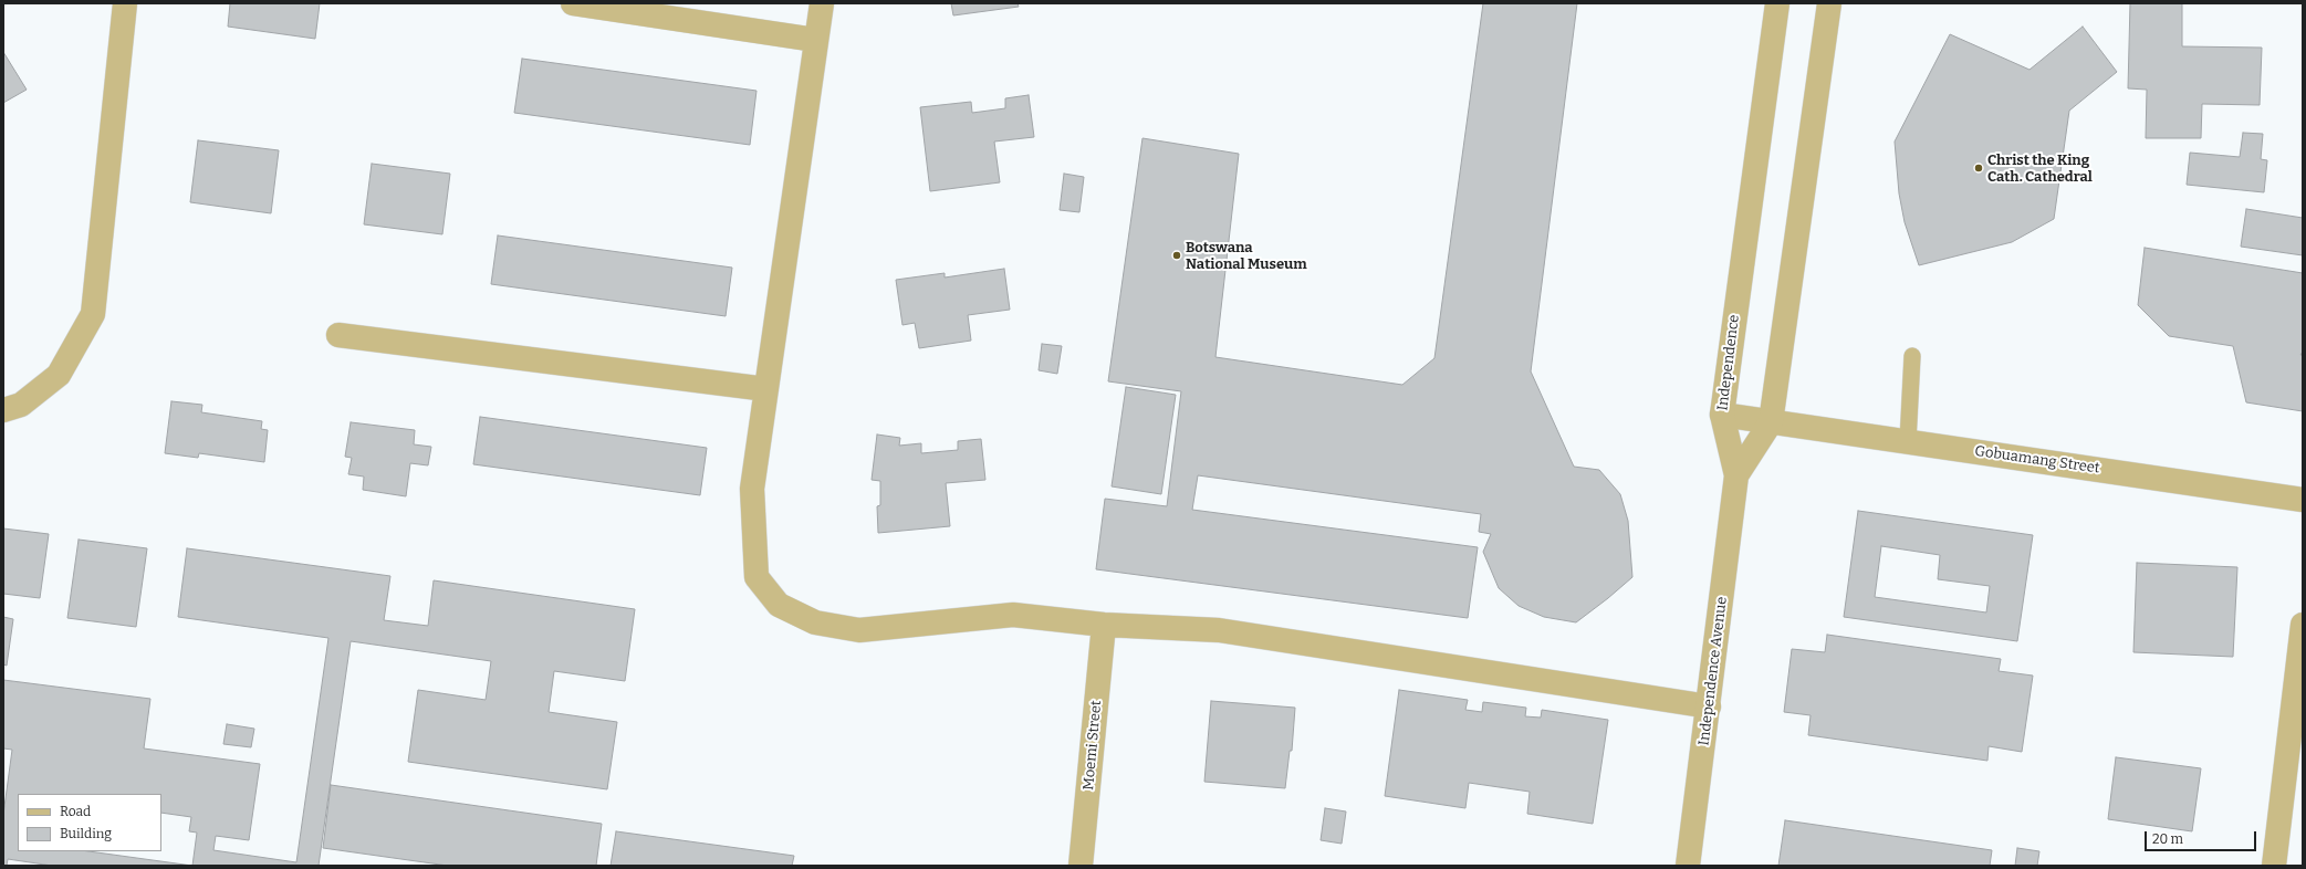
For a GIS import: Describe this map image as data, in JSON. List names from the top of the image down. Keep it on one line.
{"streets":{"street":["Independence","Gobuamang Street","Independence Avenue","Moemi Street"]},"crossings":[["Independence","Gobuamang Street"],["Independence","Independence Avenue"]],"places":["Christ the King Cath. Cathedral","Botswana National Museum"],"legend":["Road","Building"],"scale_bar":"20 m"}
